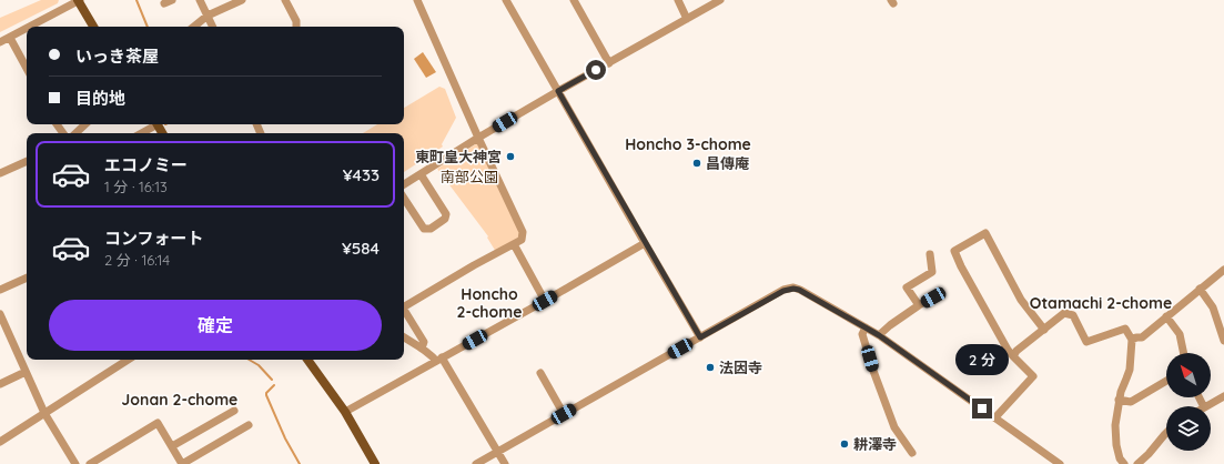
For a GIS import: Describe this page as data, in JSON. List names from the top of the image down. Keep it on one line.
{"districts":["Honcho 3-chome","Honcho 2-chome","Otamachi 2-chome","Jonan 2-chome"],"parks":["南部公園"],"places":["東町皇大神宮","昌傳庵","法因寺","耕澤寺"],"north":"top left","page":{"banner":["いっき茶屋","目的地"],"list":[{"name":"エコノミー","note":"1 分 · 16:13","value":"¥433"},{"name":"コンフォート","note":"2 分 · 16:14","value":"¥584"}],"buttons":"確定","bubble":"2 分"}}
